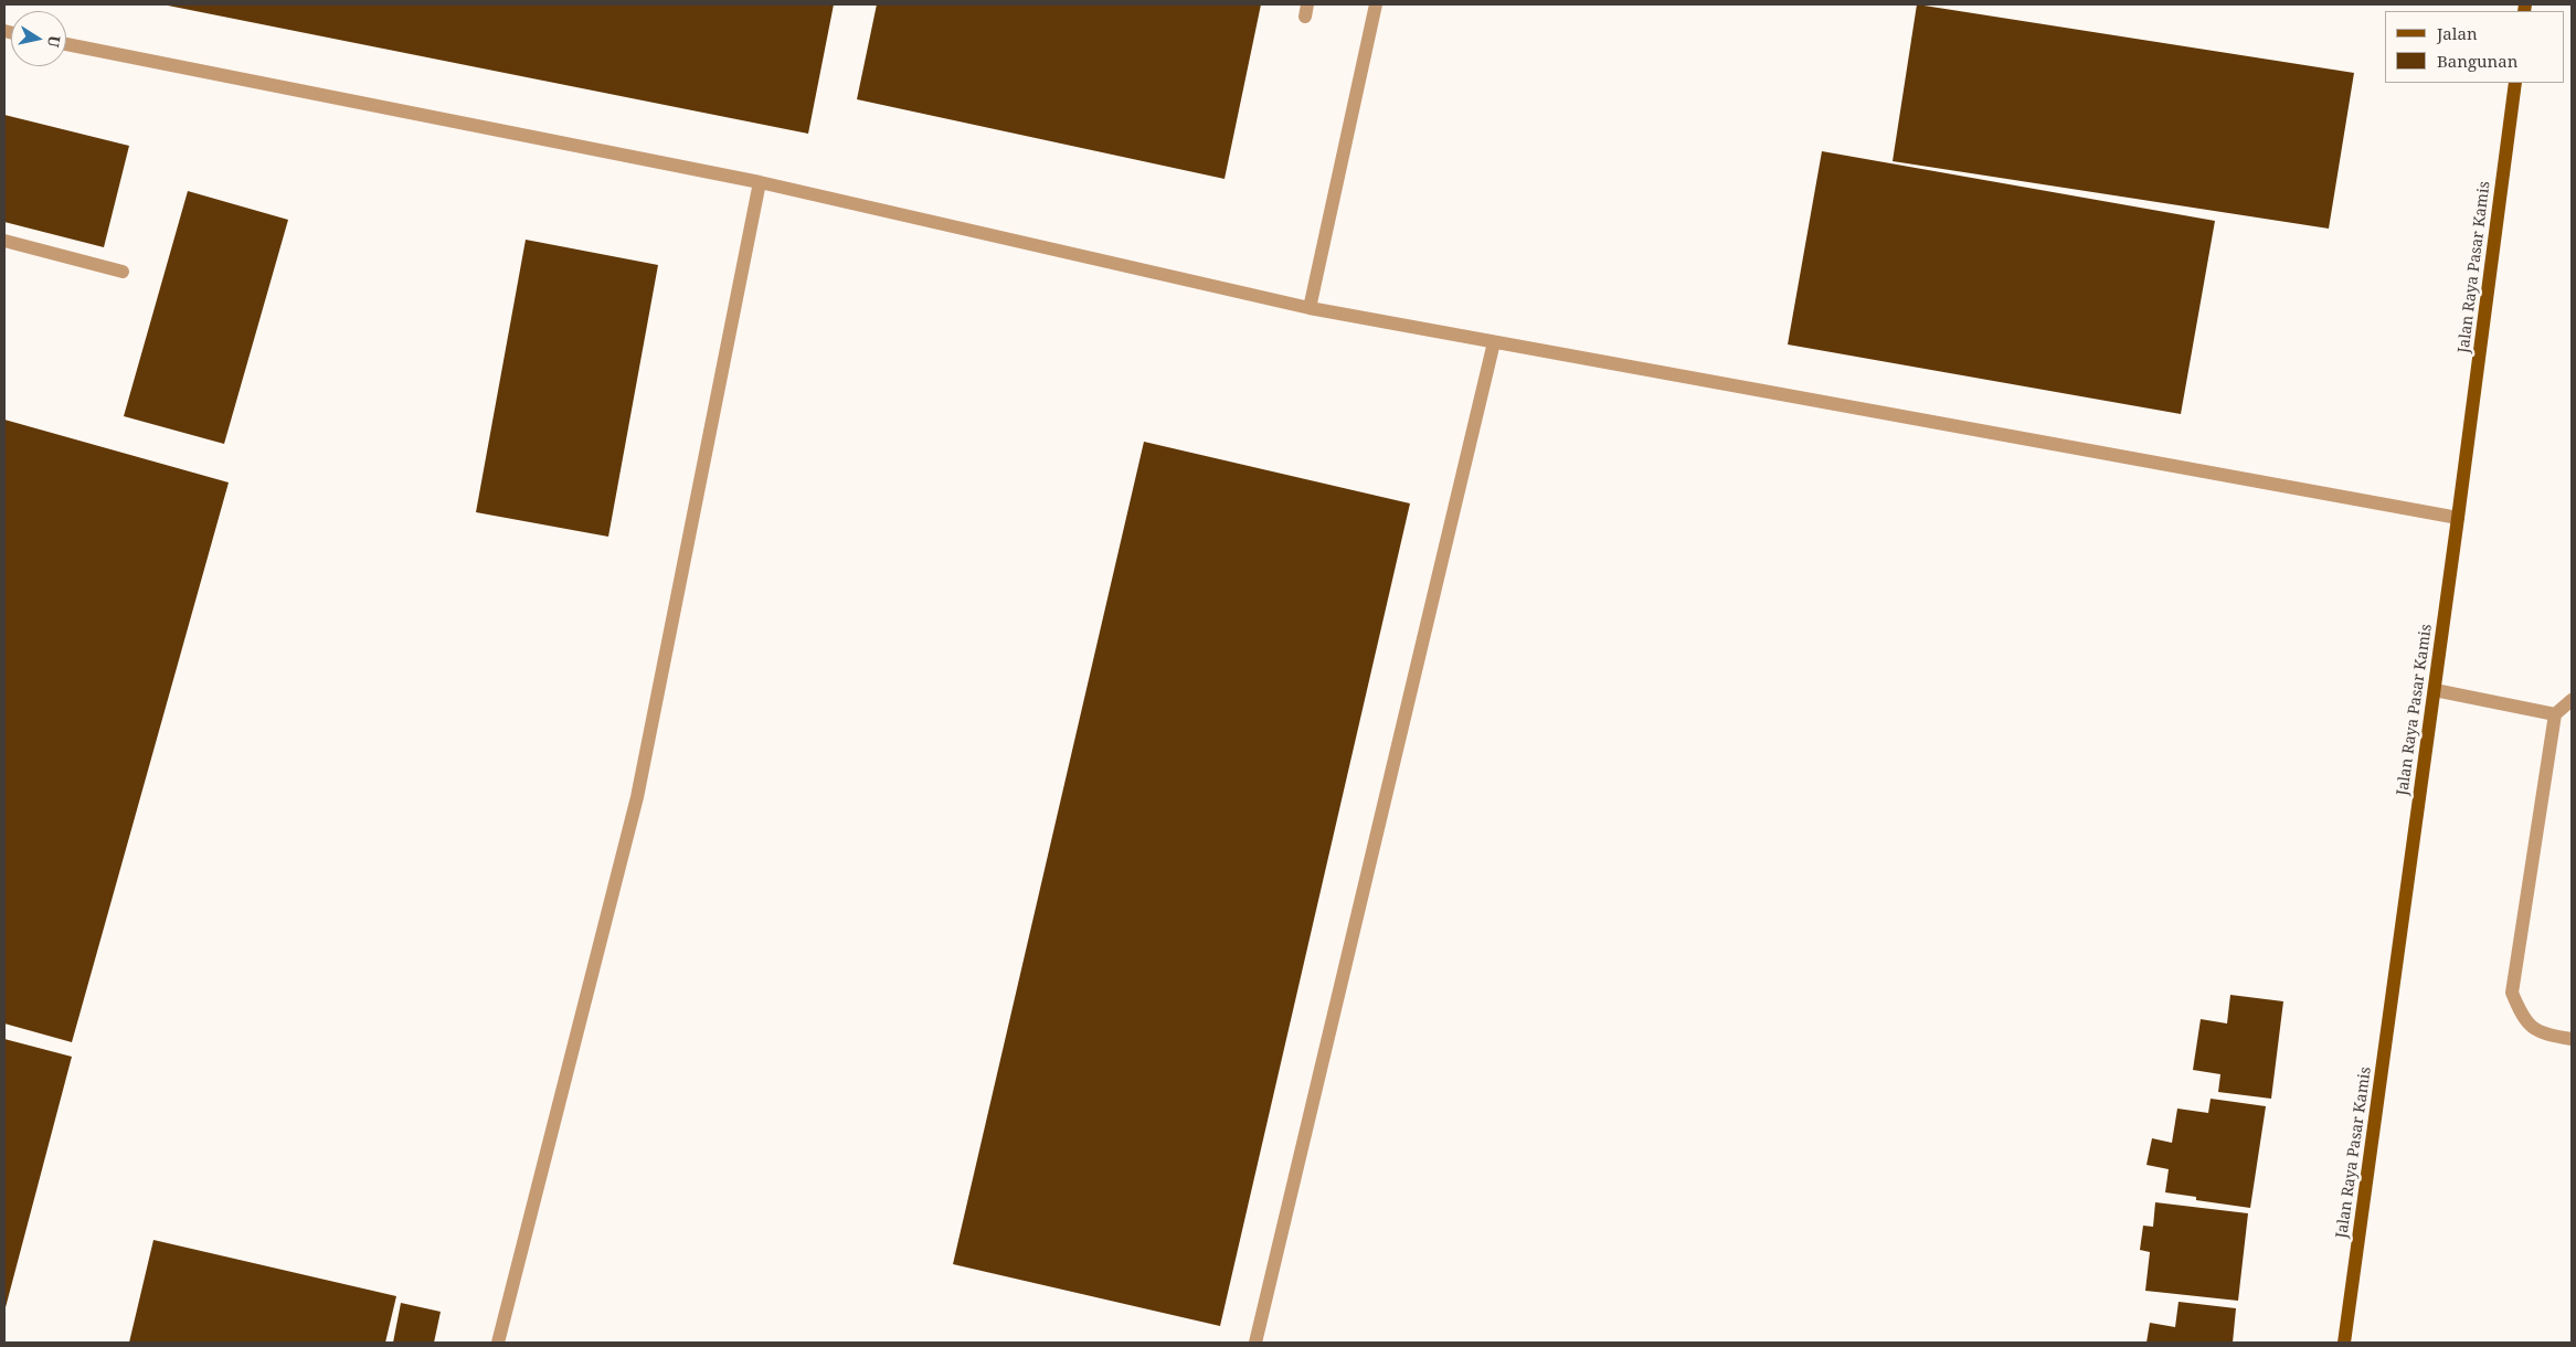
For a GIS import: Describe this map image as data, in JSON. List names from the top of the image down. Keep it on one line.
{"streets":{"main road":["Jalan Raya Pasar Kamis"]},"legend":["Jalan","Bangunan"],"north":"right"}
